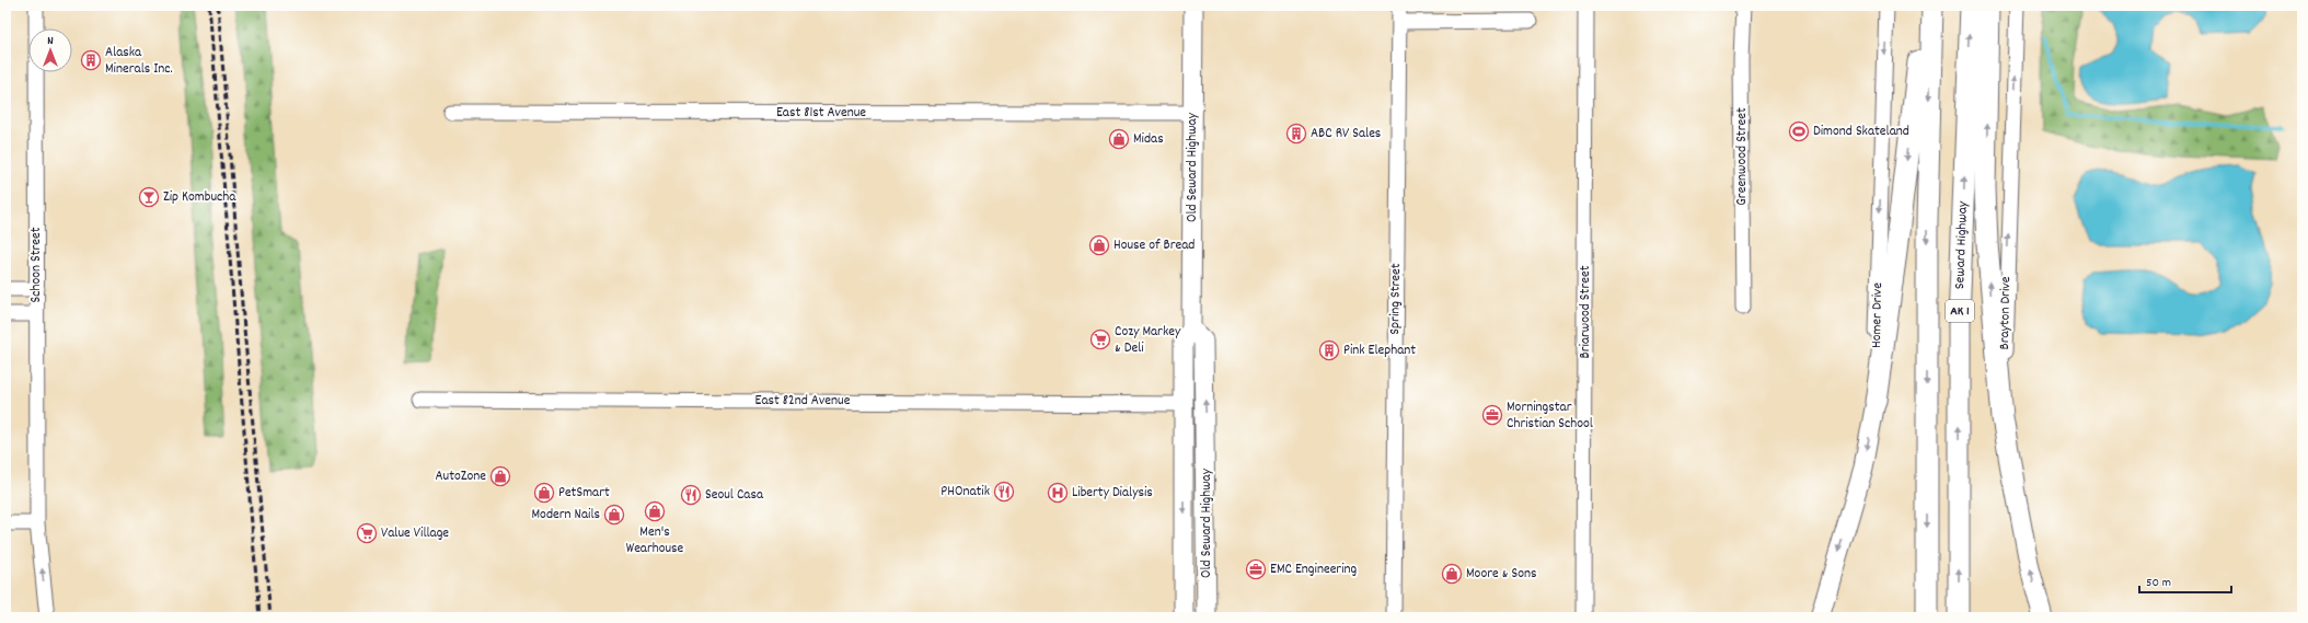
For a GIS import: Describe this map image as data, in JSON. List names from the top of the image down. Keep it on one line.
{"streets":{"highway":["Seward Highway","AK 1"],"main road":["Old Seward Highway","Brayton Drive","Homer Drive"],"street":["East 81st Avenue","Greenwood Street","Schoon Street","Spring Street","Briarwood Street","East 82nd Avenue"]},"crossings":[["East 81st Avenue","Old Seward Highway"],["Old Seward Highway","East 82nd Avenue"]],"one_way":["Brayton Drive","Homer Drive"],"places":{"building":["Alaska Minerals Inc.","ABC RV Sales","Pink Elephant"],"sports":["Dimond Skateland"],"shop":["Midas","House of Bread","AutoZone","PetSmart","Men's Wearhouse","Modern Nails","Moore & Sons"],"bar":["Zip Kombucha"],"supermarket":["Cozy Markey & Deli","Value Village"],"office":["Morningstar Christian School","EMC Engineering"],"restaurant":["PHOnatik","Seoul Casa"],"hospital":["Liberty Dialysis"]},"scale_bar":"50 m","north":"top"}
